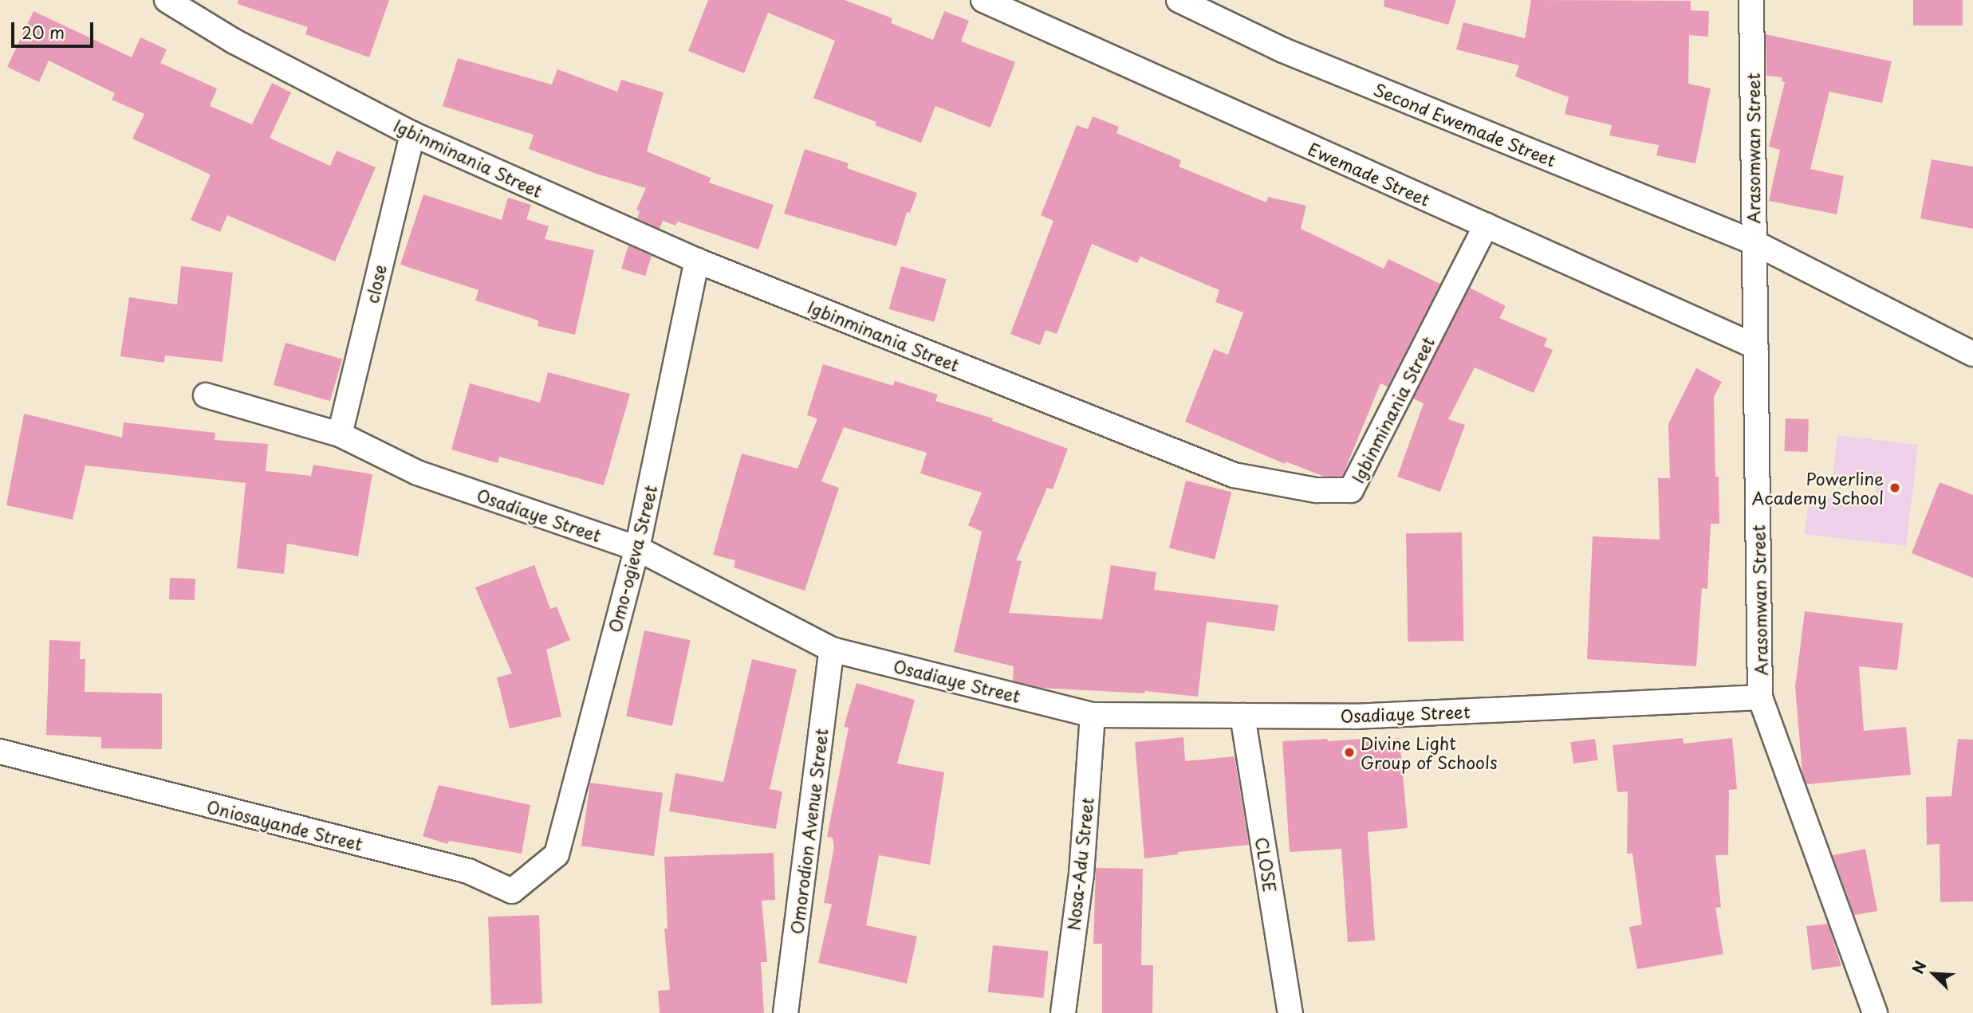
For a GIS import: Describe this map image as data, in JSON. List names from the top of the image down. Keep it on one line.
{"streets":{"street":["Second Ewemade Street","Arasomwan Street","Igbinminania Street","Ewemade Street","close","Osadiaye Street","Omo-ogieva Street","Oniosayande Street","Omorodion Avenue Street","Nosa-Adu Street","CLOSE"]},"crossings":[["Second Ewemade Street","Arasomwan Street"],["Arasomwan Street","Ewemade Street"],["Arasomwan Street","Osadiaye Street"],["Igbinminania Street","Ewemade Street"],["Igbinminania Street","close"],["Igbinminania Street","Omo-ogieva Street"],["close","Osadiaye Street"],["Osadiaye Street","Omo-ogieva Street"],["Osadiaye Street","Omorodion Avenue Street"],["Osadiaye Street","Nosa-Adu Street"],["Osadiaye Street","CLOSE"],["Omo-ogieva Street","Oniosayande Street"]],"places":["Powerline Academy School","Divine Light Group of Schools"],"scale_bar":"20 m","north":"top left"}
